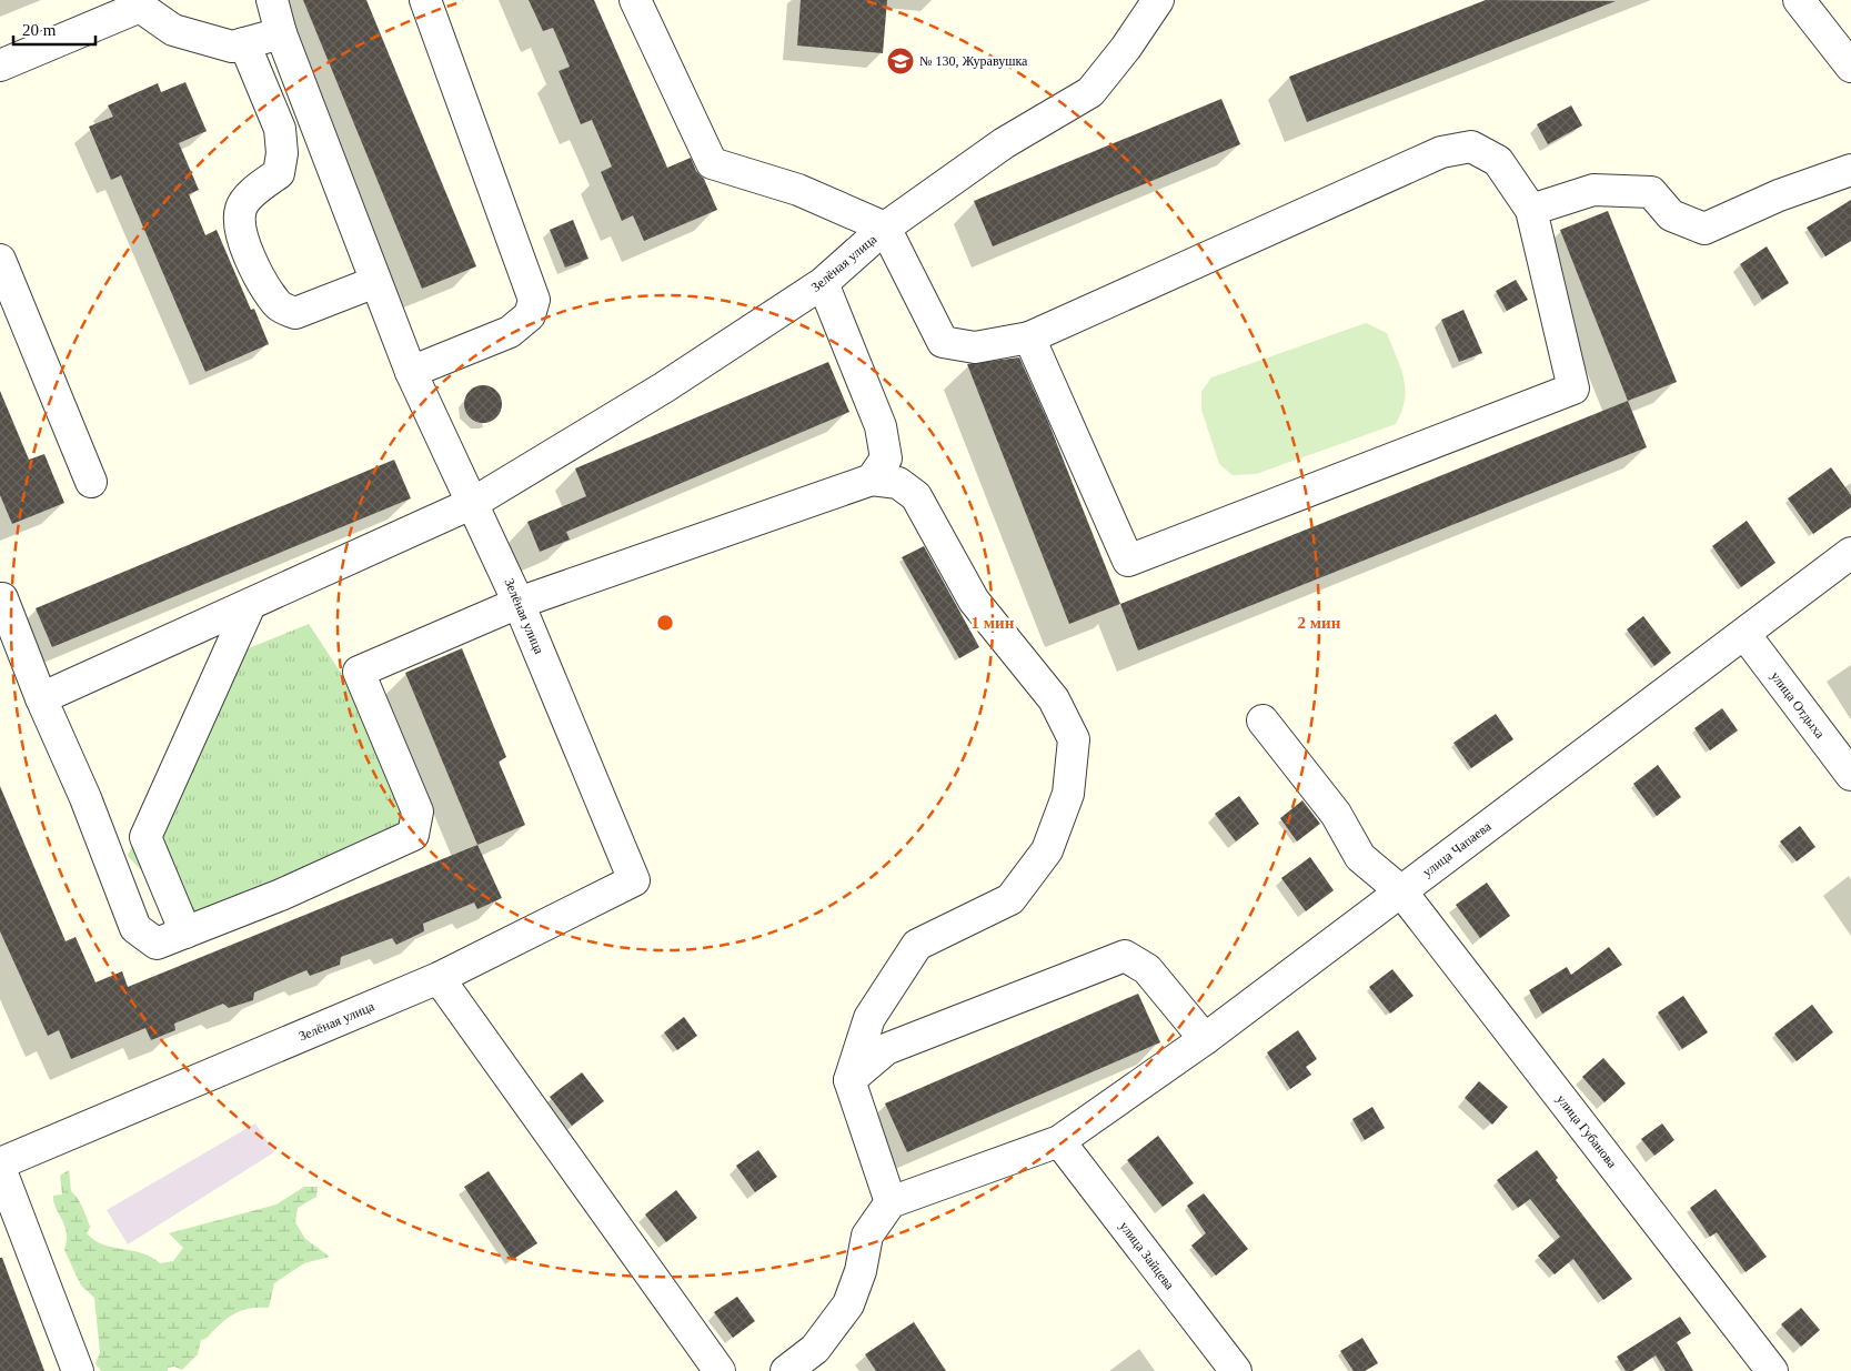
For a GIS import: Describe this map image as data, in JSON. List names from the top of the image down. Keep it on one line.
{"streets":{"street":["Зелёная улица","улица Отдыха","улица Чапаева","улица Губанова","улица Зайцева"]},"crossings":[["улица Отдыха","улица Чапаева"],["улица Чапаева","улица Губанова"],["улица Чапаева","улица Зайцева"]],"places":{"school or university":["№ 130, Журавушка"]},"scale_bar":"20 m","rings":["1 мин","2 мин"]}
